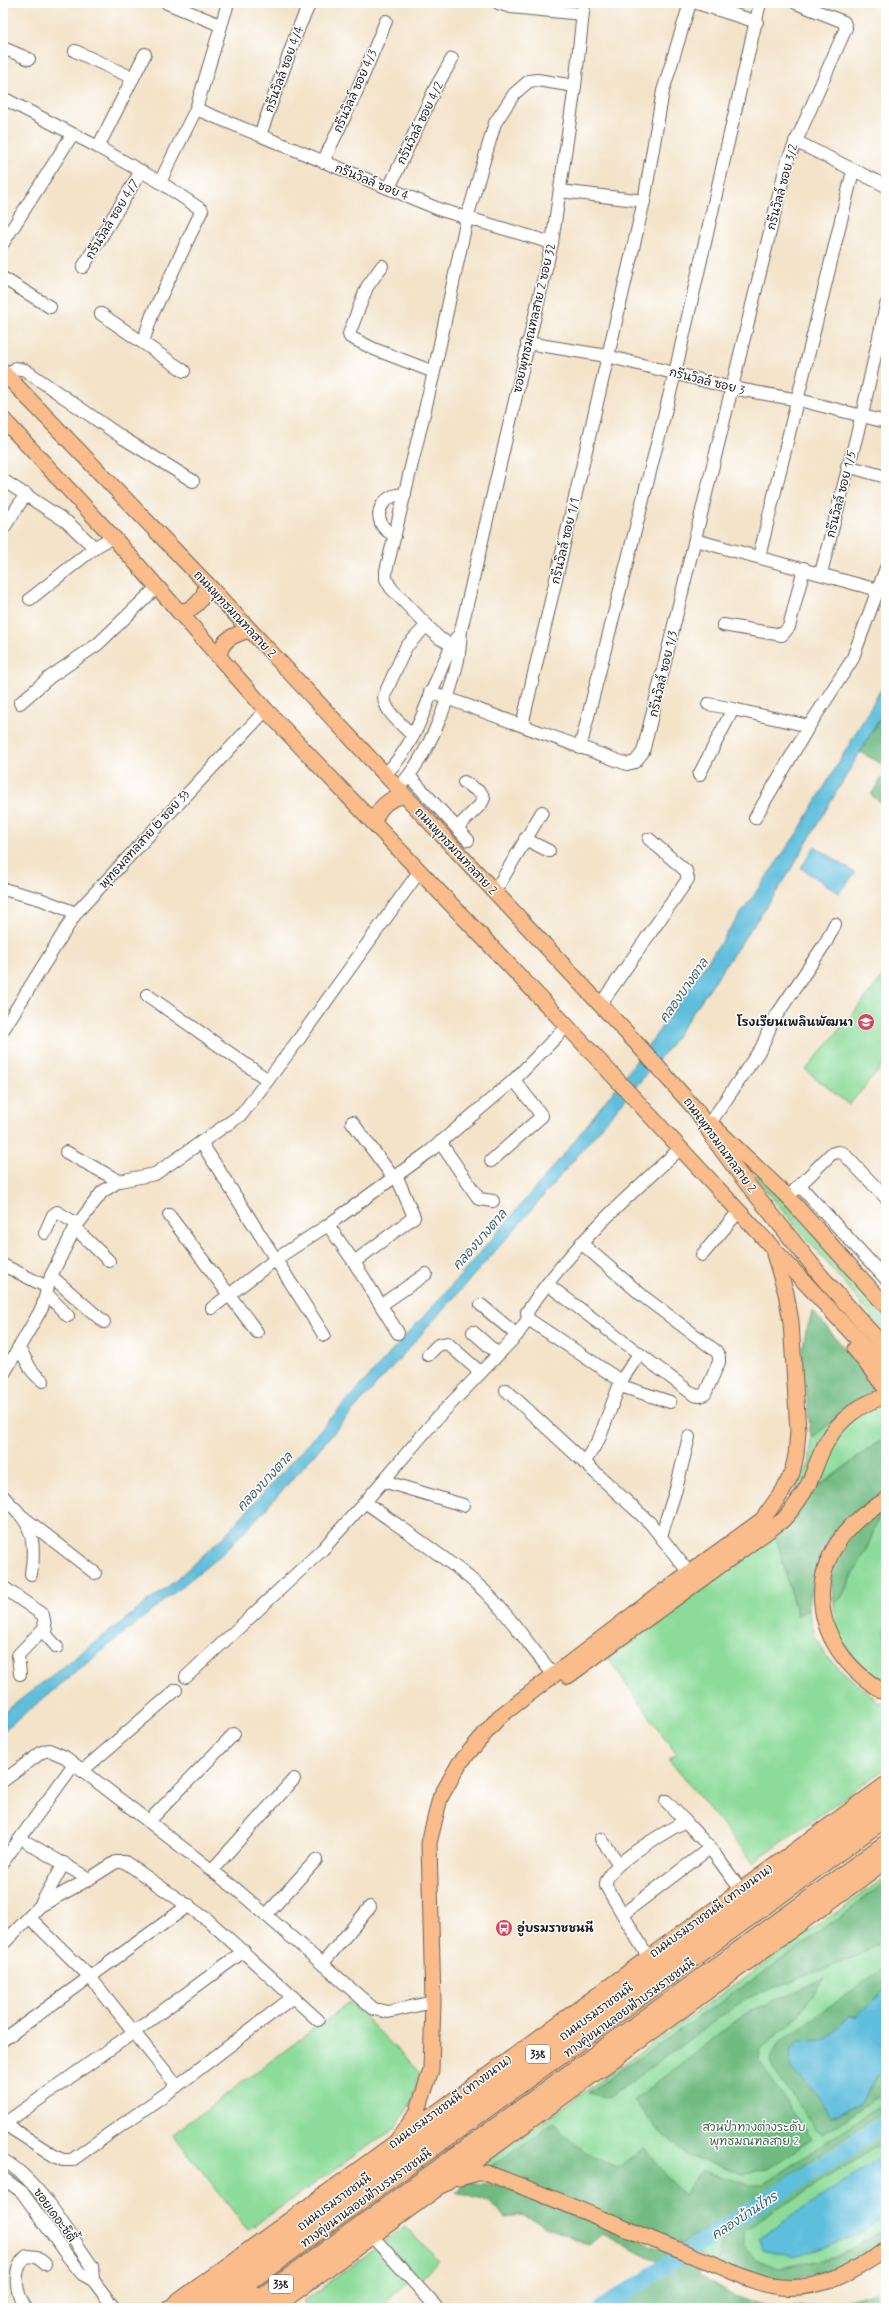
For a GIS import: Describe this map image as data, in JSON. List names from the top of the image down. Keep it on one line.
{"streets":{"highway":["ถนนบรมราชชนนี","338"],"main road":["ถนนพุทธมณฑลสาย 2","ถนนบรมราชชนนี (ทางขนาน)","ทางคู่ขนานลอยฟ้าบรมราชชนนี"],"street":["กรีนวิลล์ ซอย 4/4","กรีนวิลล์ ซอย 4/3","กรีนวิลล์ ซอย 4/2","กรีนวิลล์ ซอย 4","กรีนวิลล์ ซอย 3/2","กรีนวิลล์ ซอย 4/7","ซอยพุทธมณฑลสาย 2 ซอย 32","กรีนวิลล์ ซอย 3","กรีนวิลล์ ซอย 1/5","กรีนวิลล์ ซอย 1/1","กรีนวิลล์ ซอย 1/3","พุทธมลฑลสาย ๒ ซอย 33","ซอยเดอะซิตี้"]},"crossings":[["กรีนวิลล์ ซอย 4/4","กรีนวิลล์ ซอย 4"],["กรีนวิลล์ ซอย 4/3","กรีนวิลล์ ซอย 4"],["กรีนวิลล์ ซอย 4/2","กรีนวิลล์ ซอย 4"],["กรีนวิลล์ ซอย 4","ซอยพุทธมณฑลสาย 2 ซอย 32"],["กรีนวิลล์ ซอย 3/2","กรีนวิลล์ ซอย 3"],["กรีนวิลล์ ซอย 3/2","กรีนวิลล์ ซอย 1/3"],["ซอยพุทธมณฑลสาย 2 ซอย 32","กรีนวิลล์ ซอย 3"],["ซอยพุทธมณฑลสาย 2 ซอย 32","ถนนพุทธมณฑลสาย 2"],["ซอยพุทธมณฑลสาย 2 ซอย 32","กรีนวิลล์ ซอย 1/3"],["กรีนวิลล์ ซอย 3","กรีนวิลล์ ซอย 1/5"],["กรีนวิลล์ ซอย 3","กรีนวิลล์ ซอย 1/1"],["กรีนวิลล์ ซอย 3","กรีนวิลล์ ซอย 1/3"],["กรีนวิลล์ ซอย 1/1","กรีนวิลล์ ซอย 1/3"],["ถนนพุทธมณฑลสาย 2","พุทธมลฑลสาย ๒ ซอย 33"]],"water":["คลองบางตาล","คลองบ้านไทร"],"parks":["สวนป่าทางต่างระดับ พุทธมณฑลสาย 2"],"places":{"school or university":["โรงเรียนเพลินพัฒนา"],"bus stop":["อู่บรมราชชนนี"]}}
